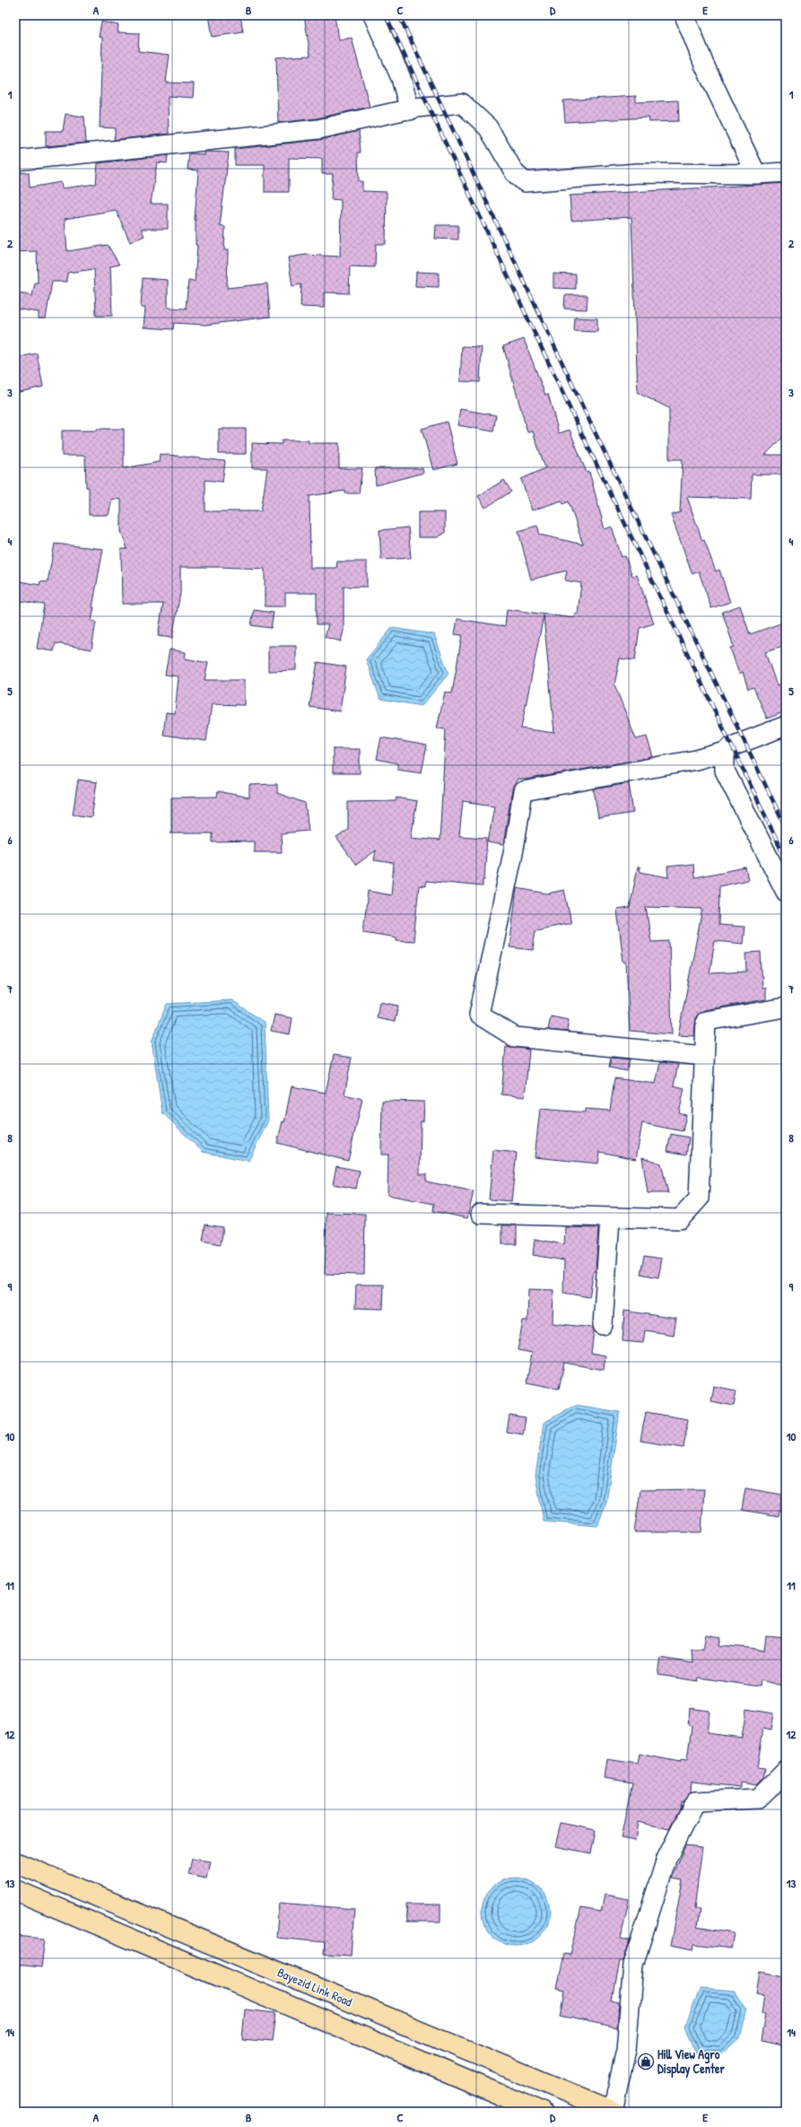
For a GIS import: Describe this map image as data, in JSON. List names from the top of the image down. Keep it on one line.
{"streets":{"main road":["Bayezid Link Road"]},"places":{"shop":["Hill View Agro Display Center"]},"grid":{"columns":["A","B","C","D","E"],"rows":["1","2","3","4","5","6","7","8","9","10","11","12","13","14"]}}
